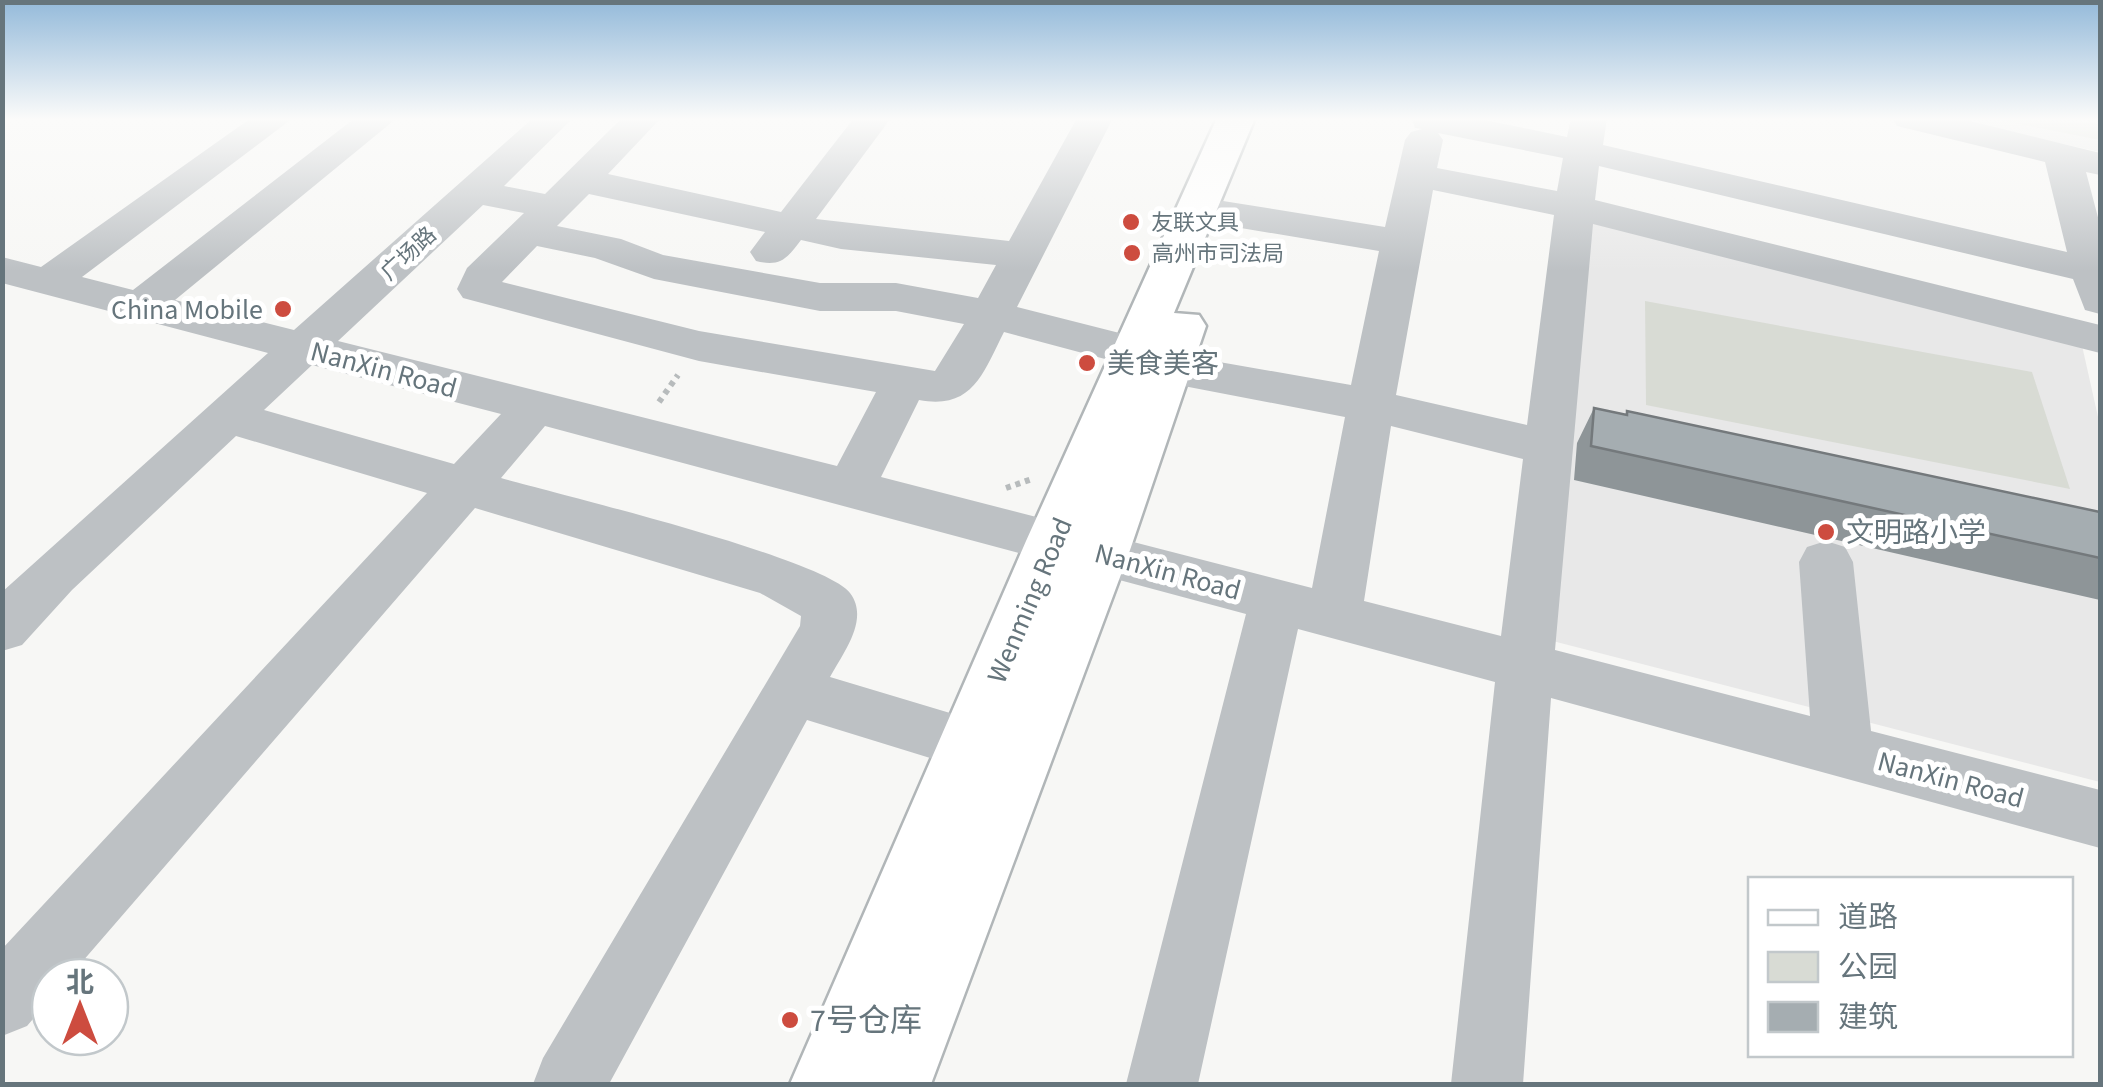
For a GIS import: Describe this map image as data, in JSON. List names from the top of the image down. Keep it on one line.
{"streets":{"main road":["Wenming Road"],"street":["广场路","NanXin Road"]},"crossings":[["广场路","NanXin Road"],["NanXin Road","Wenming Road"]],"places":["友联文具","高州市司法局","China Mobile","美食美客","文明路小学","7号仓库"],"legend":["道路","公园","建筑"],"north":"top"}
